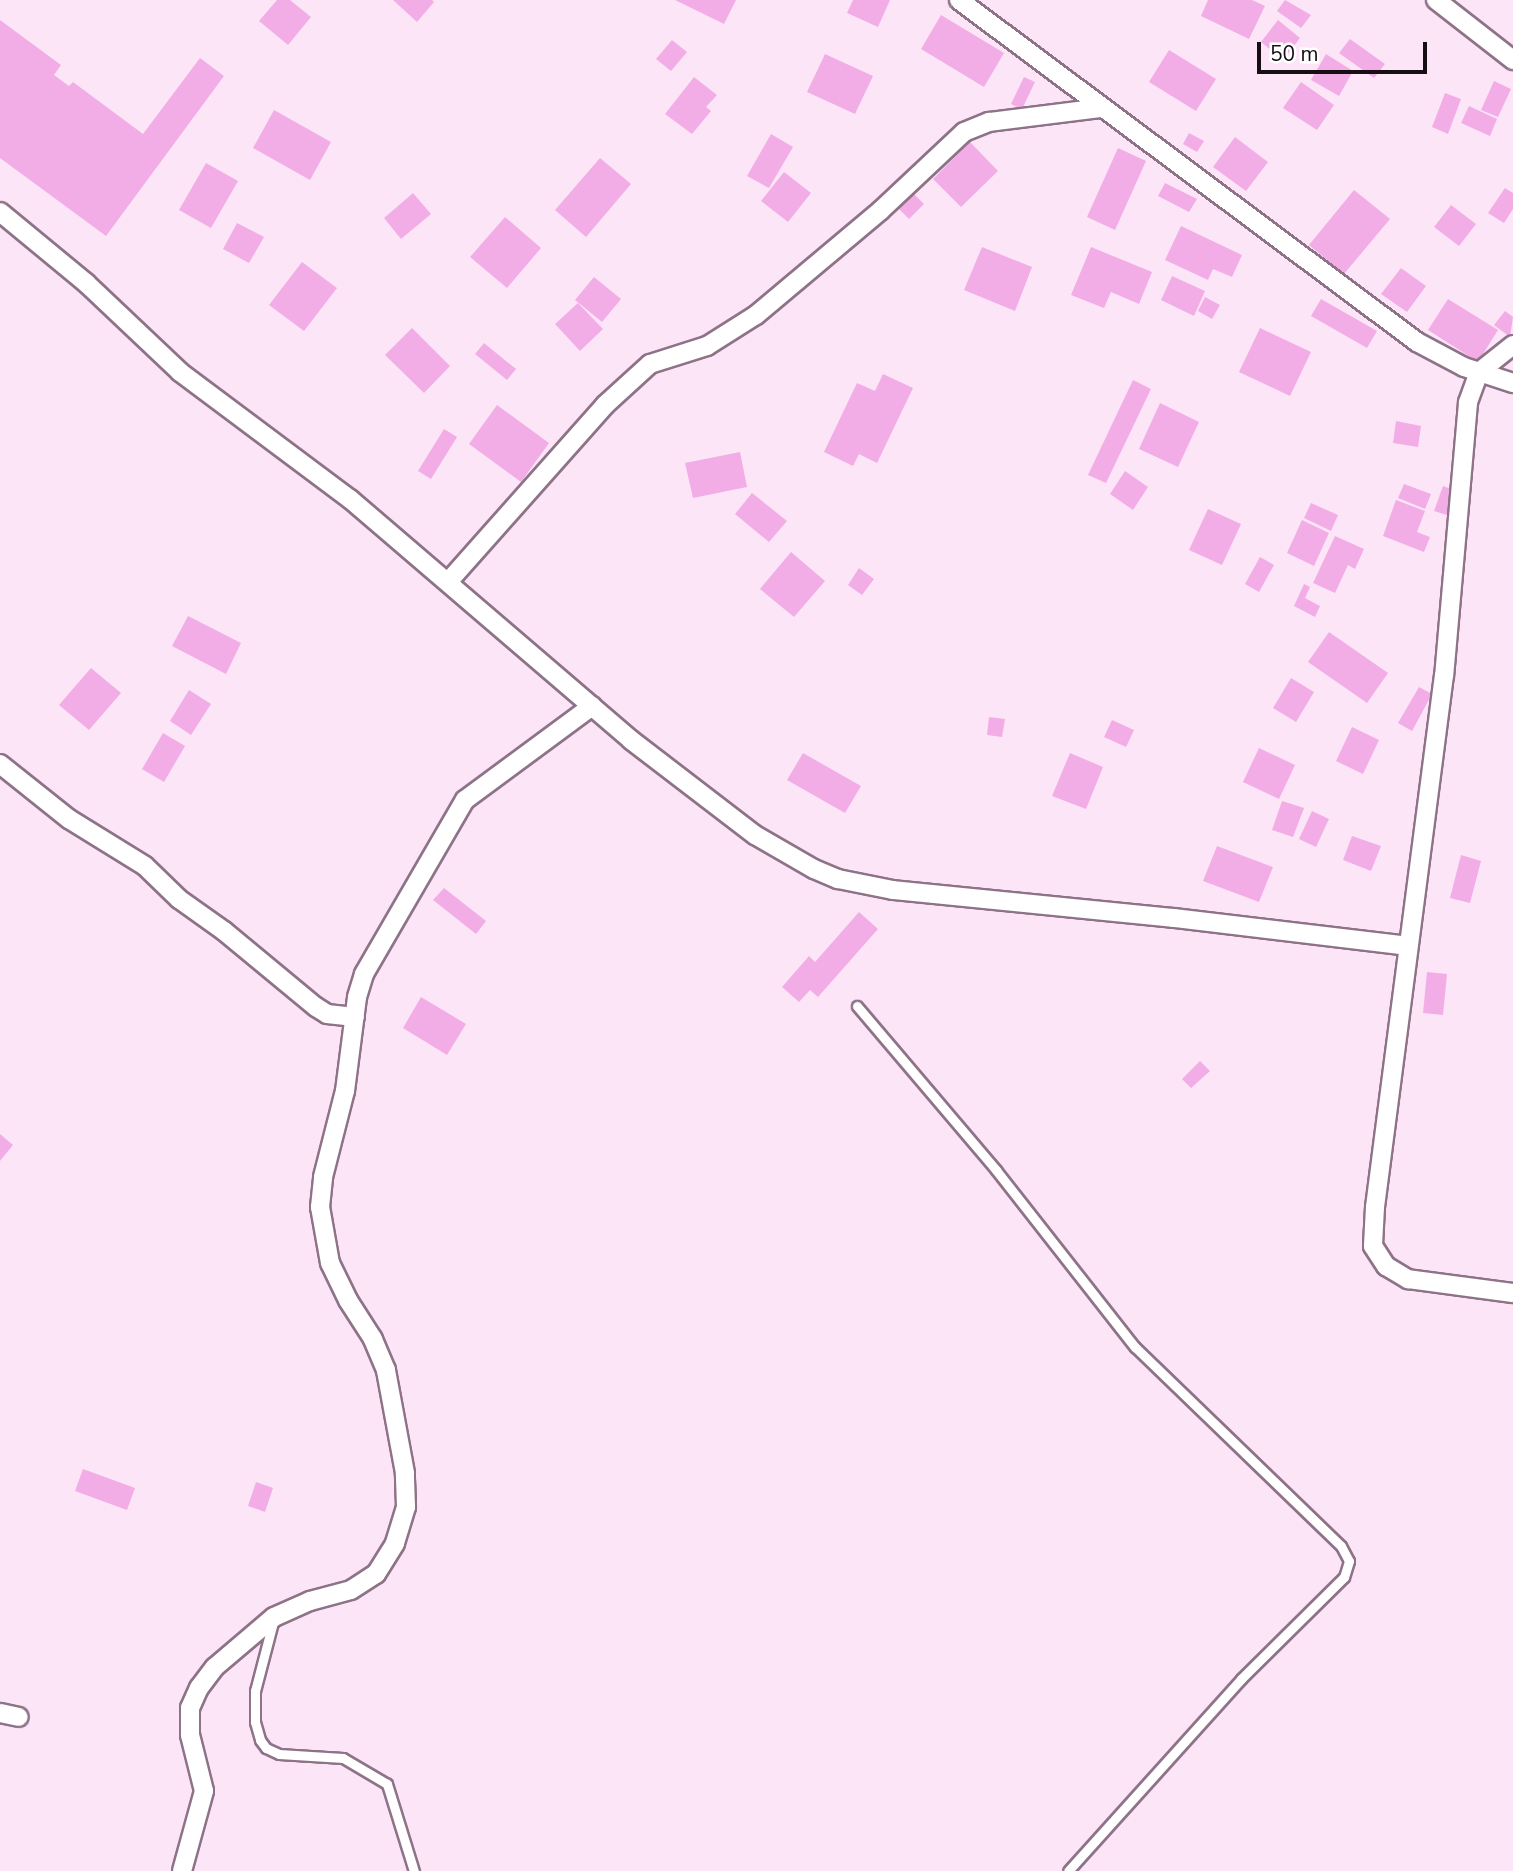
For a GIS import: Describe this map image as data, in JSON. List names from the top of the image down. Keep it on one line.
{"scale_bar":"50 m"}
